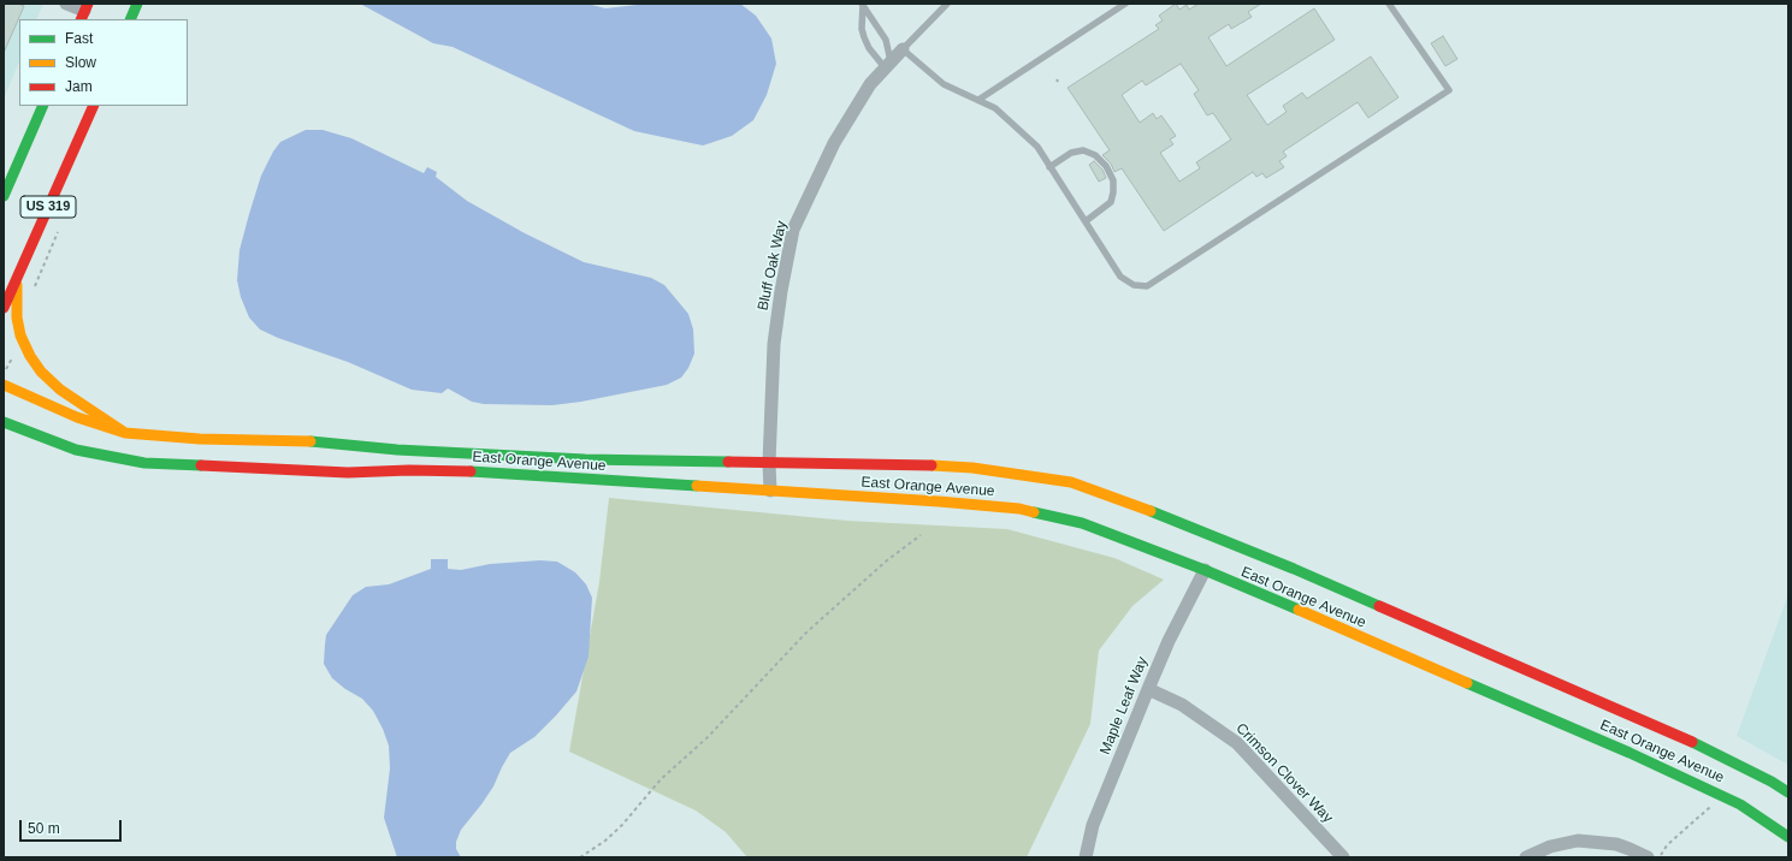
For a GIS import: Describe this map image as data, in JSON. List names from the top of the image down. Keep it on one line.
{"streets":{"street":["US 319","Bluff Oak Way","East Orange Avenue","Maple Leaf Way","Crimson Clover Way"]},"crossings":[["Bluff Oak Way","East Orange Avenue"],["East Orange Avenue","Maple Leaf Way"],["Maple Leaf Way","Crimson Clover Way"]],"legend":["Fast","Slow","Jam"],"scale_bar":"50 m"}
